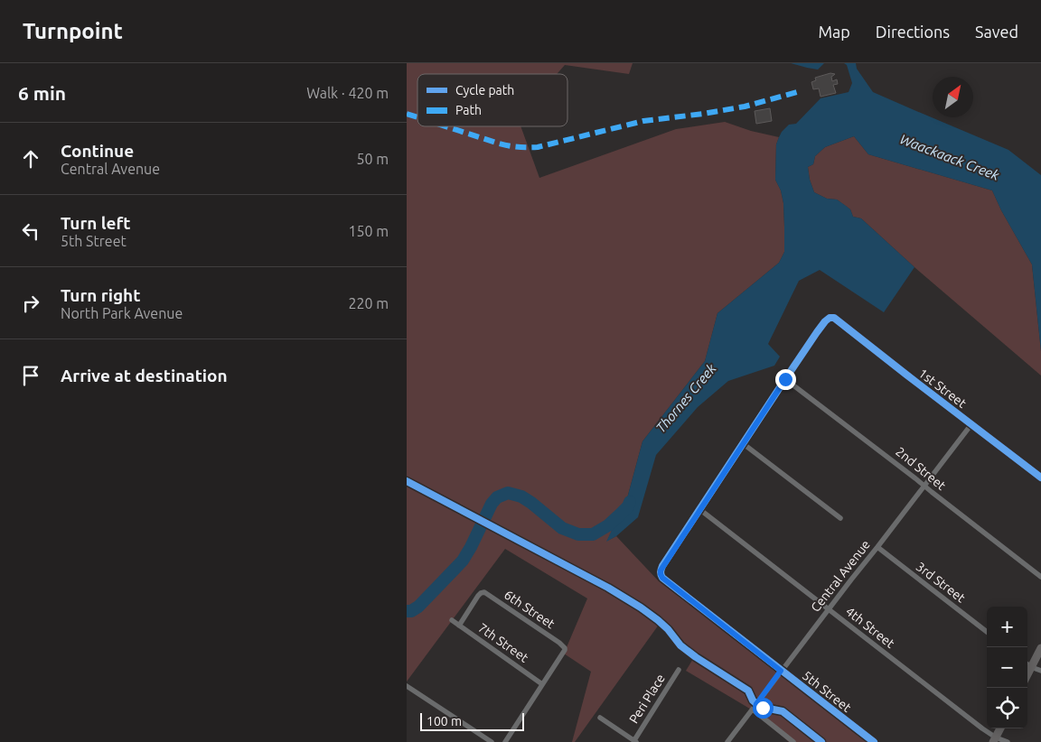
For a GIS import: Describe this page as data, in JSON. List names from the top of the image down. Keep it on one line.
{"streets":{"street":["1st Street","2nd Street","Central Avenue","3rd Street","6th Street","4th Street","7th Street","5th Street","Peri Place"]},"crossings":[["1st Street","2nd Street"],["1st Street","Central Avenue"],["2nd Street","Central Avenue"],["Central Avenue","3rd Street"],["Central Avenue","4th Street"],["Central Avenue","5th Street"],["6th Street","7th Street"],["4th Street","5th Street"]],"water":["Waackaack Creek","Thornes Creek"],"legend":["Cycle path","Path"],"scale_bar":"100 m","north":"top right","page":{"header":"Turnpoint","nav":["Map","Directions","Saved"],"heading":["6 min","Walk · 420 m"],"list":[["Continue","Central Avenue","50 m"],["Turn left","5th Street","150 m"],["Turn right","North Park Avenue","220 m"],"Arrive at destination"],"map_buttons":["+","−"],"scale":"100 m"}}
